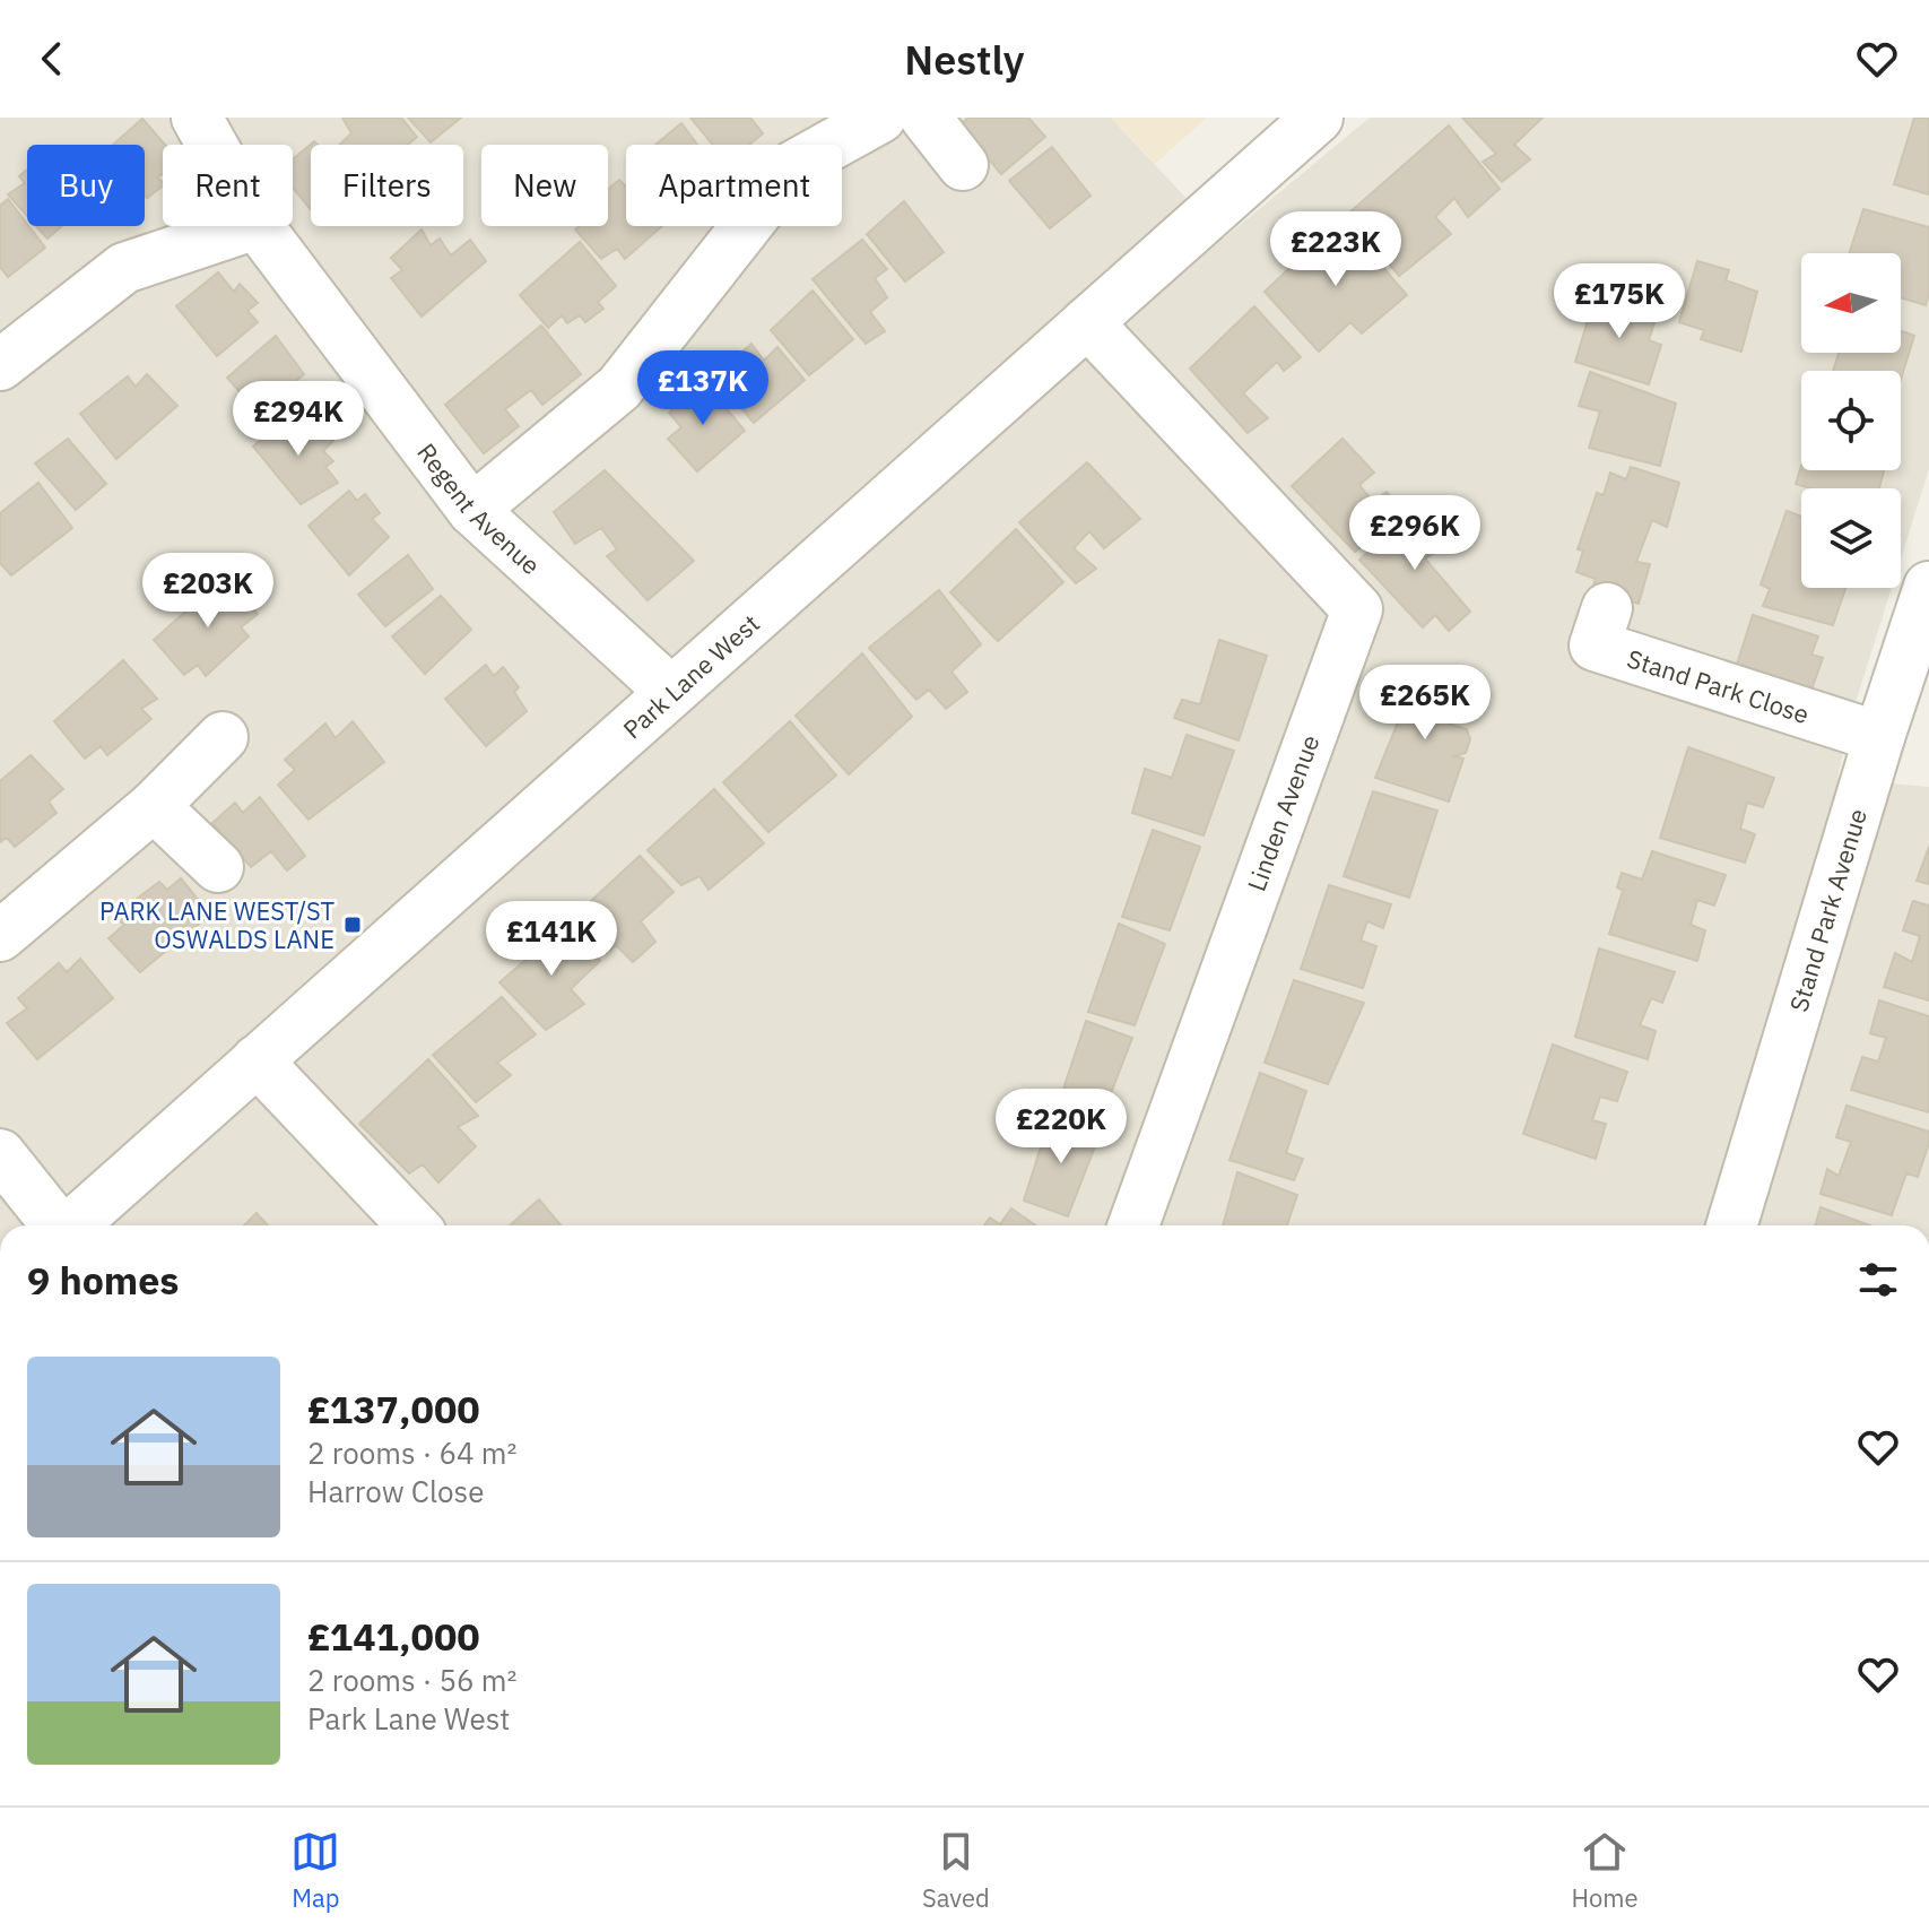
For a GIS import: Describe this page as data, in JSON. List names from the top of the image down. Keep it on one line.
{"streets":{"street":["Regent Avenue","Park Lane West","Stand Park Close","Linden Avenue","Stand Park Avenue"]},"crossings":[["Regent Avenue","Park Lane West"],["Park Lane West","Linden Avenue"],["Stand Park Close","Stand Park Avenue"]],"places":{"transit":["PARK LANE WEST/ST OSWALDS LANE"]},"north":"left","page":{"header":"Nestly","chip":["Buy","Rent","Filters","New","Apartment"],"price":["£223K","£175K","£137K","£294K","£296K","£203K","£265K","£141K","£220K"],"heading":"9 homes","list":[{"name":"£137,000","note":"2 rooms · 64 m² · Harrow Close"},{"name":"£141,000","note":"2 rooms · 56 m² · Park Lane West"}],"tabs":["Map","Saved","Home"]}}
